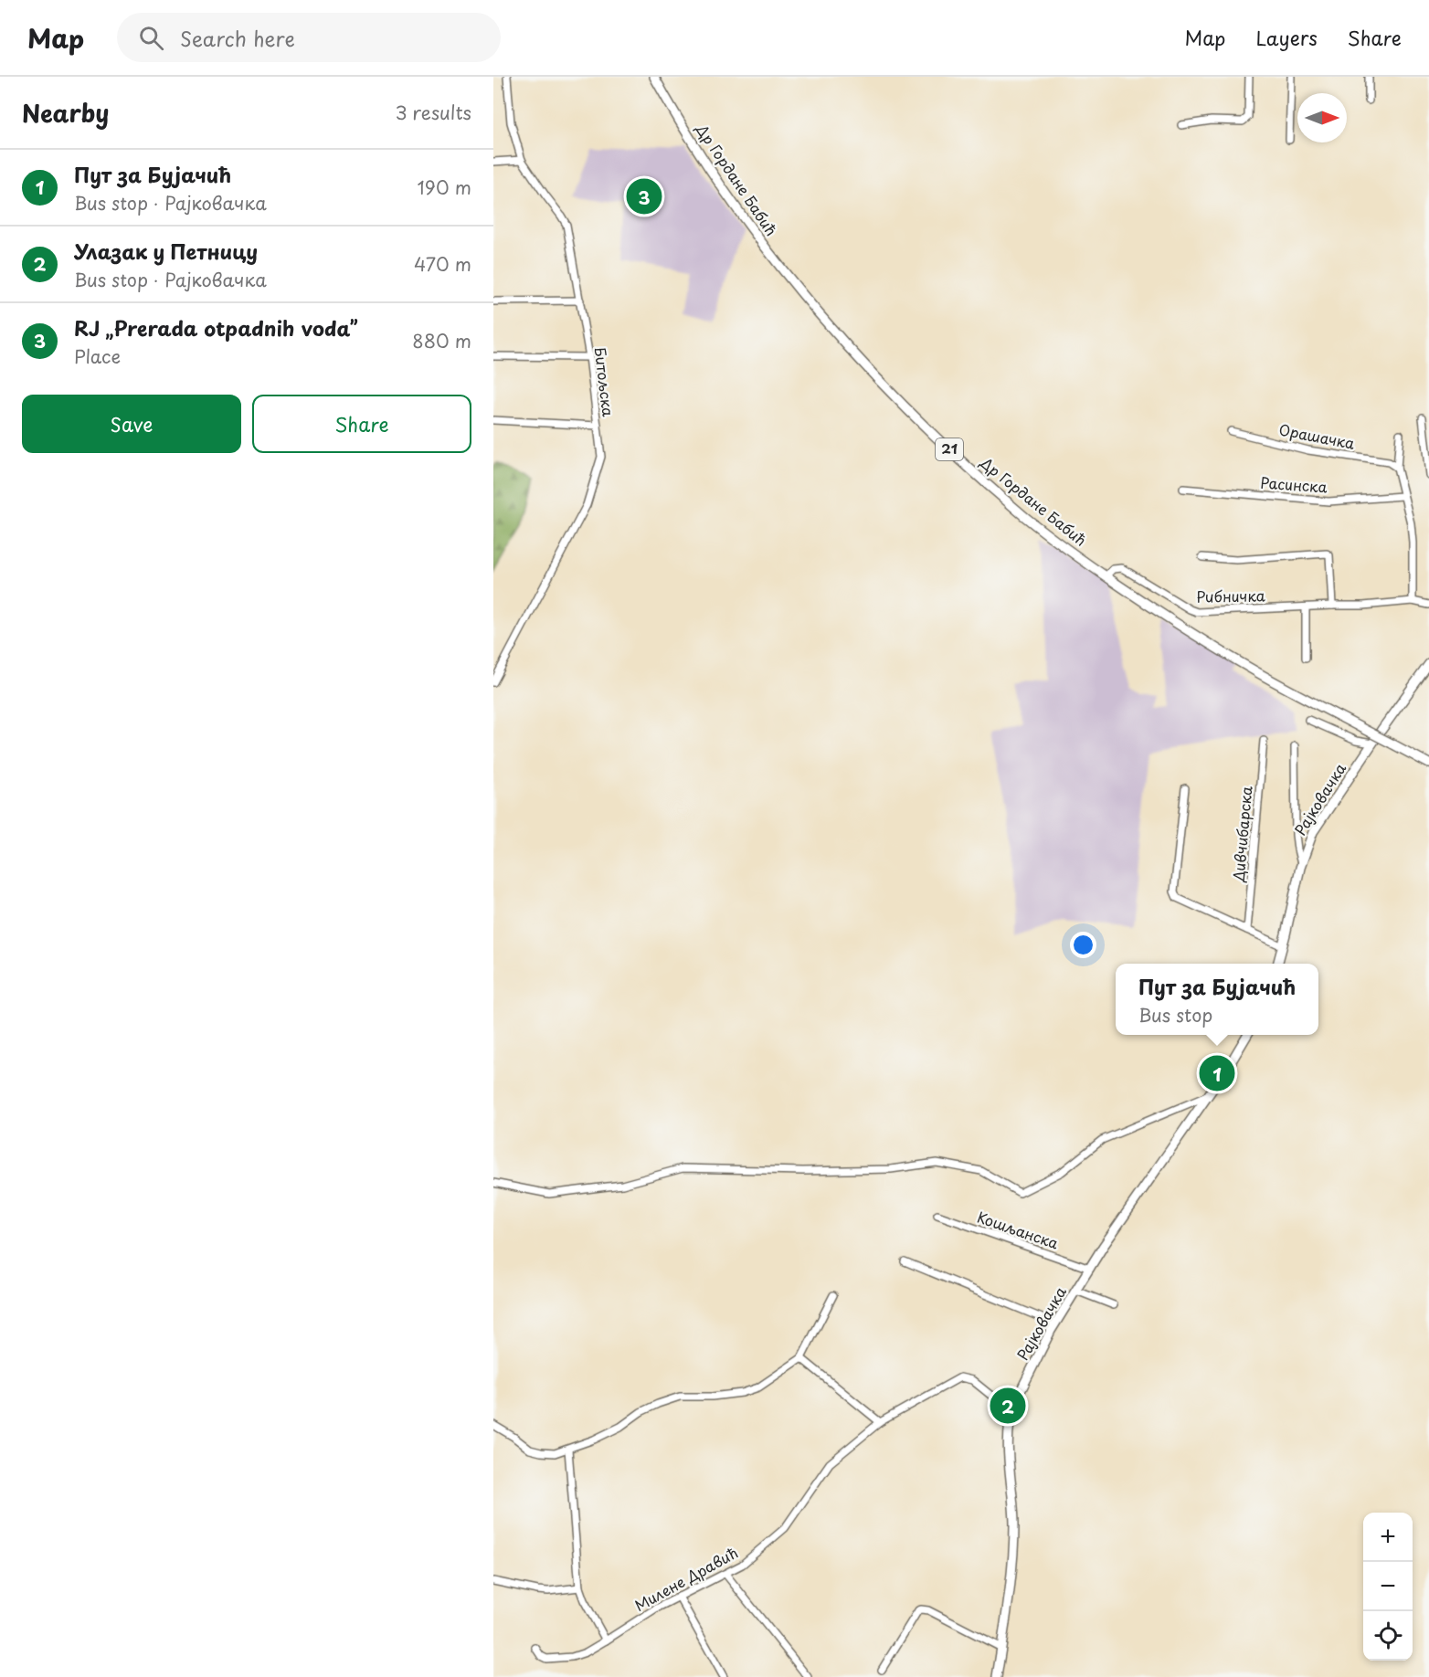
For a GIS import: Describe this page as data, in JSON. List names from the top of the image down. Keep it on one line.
{"streets":{"main road":["Др Гордане Бабић","21","Рајковачка"],"street":["Битољска","Орашачка","Расинска","Рибничка","Дивчибарска","Кошљанска","Милене Дравић"]},"crossings":[["Др Гордане Бабић","Рибничка"],["Рајковачка","Кошљанска"],["Рајковачка","Милене Дравић"]],"north":"right","page":{"header":"Map","search":"Search here","nav":["Map","Layers","Share"],"heading":["Nearby","3 results"],"list":[{"mark":"1","name":"Пут за Бујачић","note":"Bus stop · Рајковачка","value":"190 m"},{"mark":"2","name":"Улазак у Петницу","note":"Bus stop · Рајковачка","value":"470 m"},{"mark":"3","name":"RJ „Prerada otpadnih voda”","note":"Place","value":"880 m"}],"pins":["3","1","2"],"buttons":["Save","Share"],"popup":["Пут за Бујачић","Bus stop"],"map_buttons":["+","−"]}}
